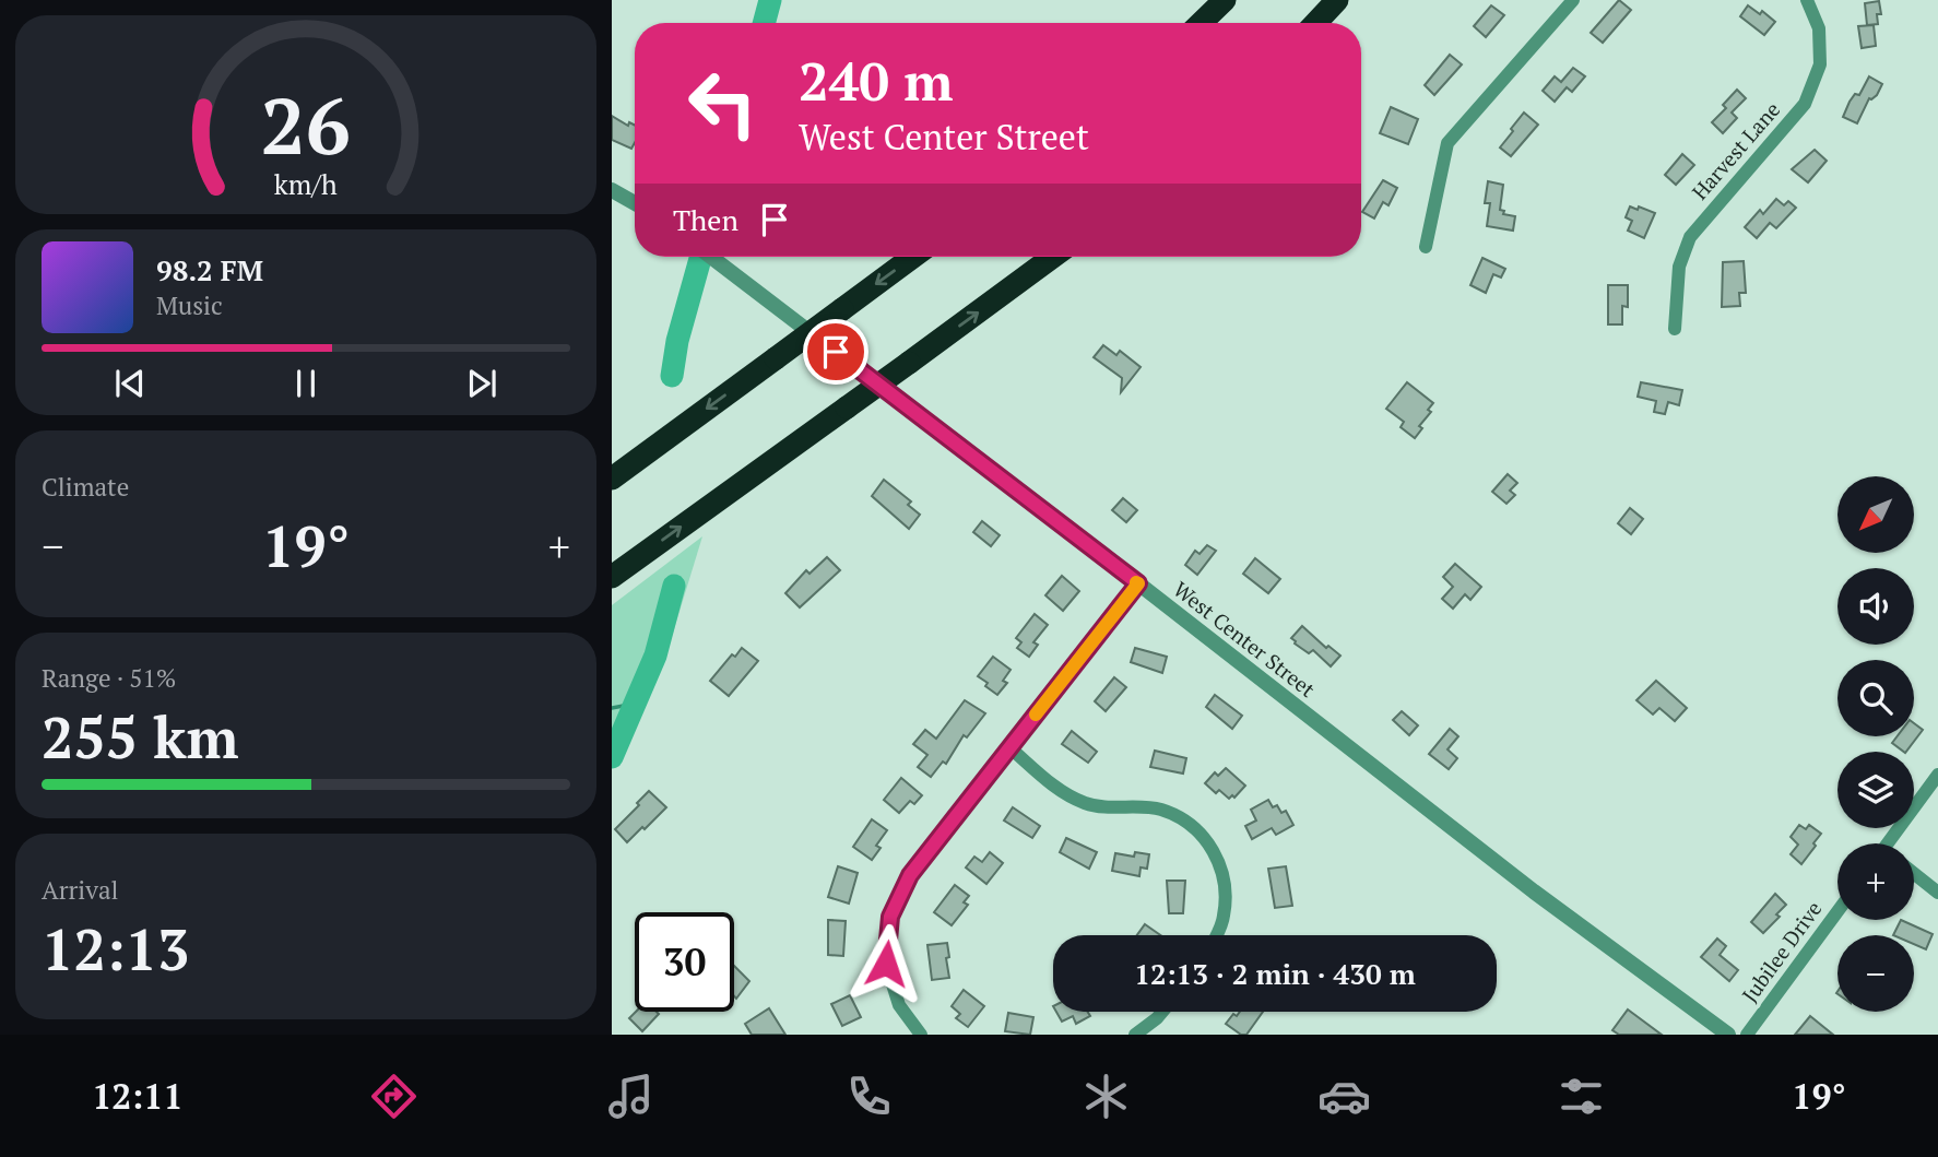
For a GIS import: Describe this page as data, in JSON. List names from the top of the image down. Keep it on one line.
{"streets":{"street":["Harvest Lane","West Center Street","Jubilee Drive"]},"north":"bottom left","page":{"turn":["240 m","West Center Street"],"then":"Then","song":["98.2 FM","Music"],"tile":["Climate",["Range · 51%","255 km"],["Arrival","12:13"]],"map_buttons":["+","−"],"heat":["−","19°","+"],"limit":"30","trip":"12:13 · 2 min · 430 m","tabs":["12:11","19°"],"gauge":["26","km/h"]}}
